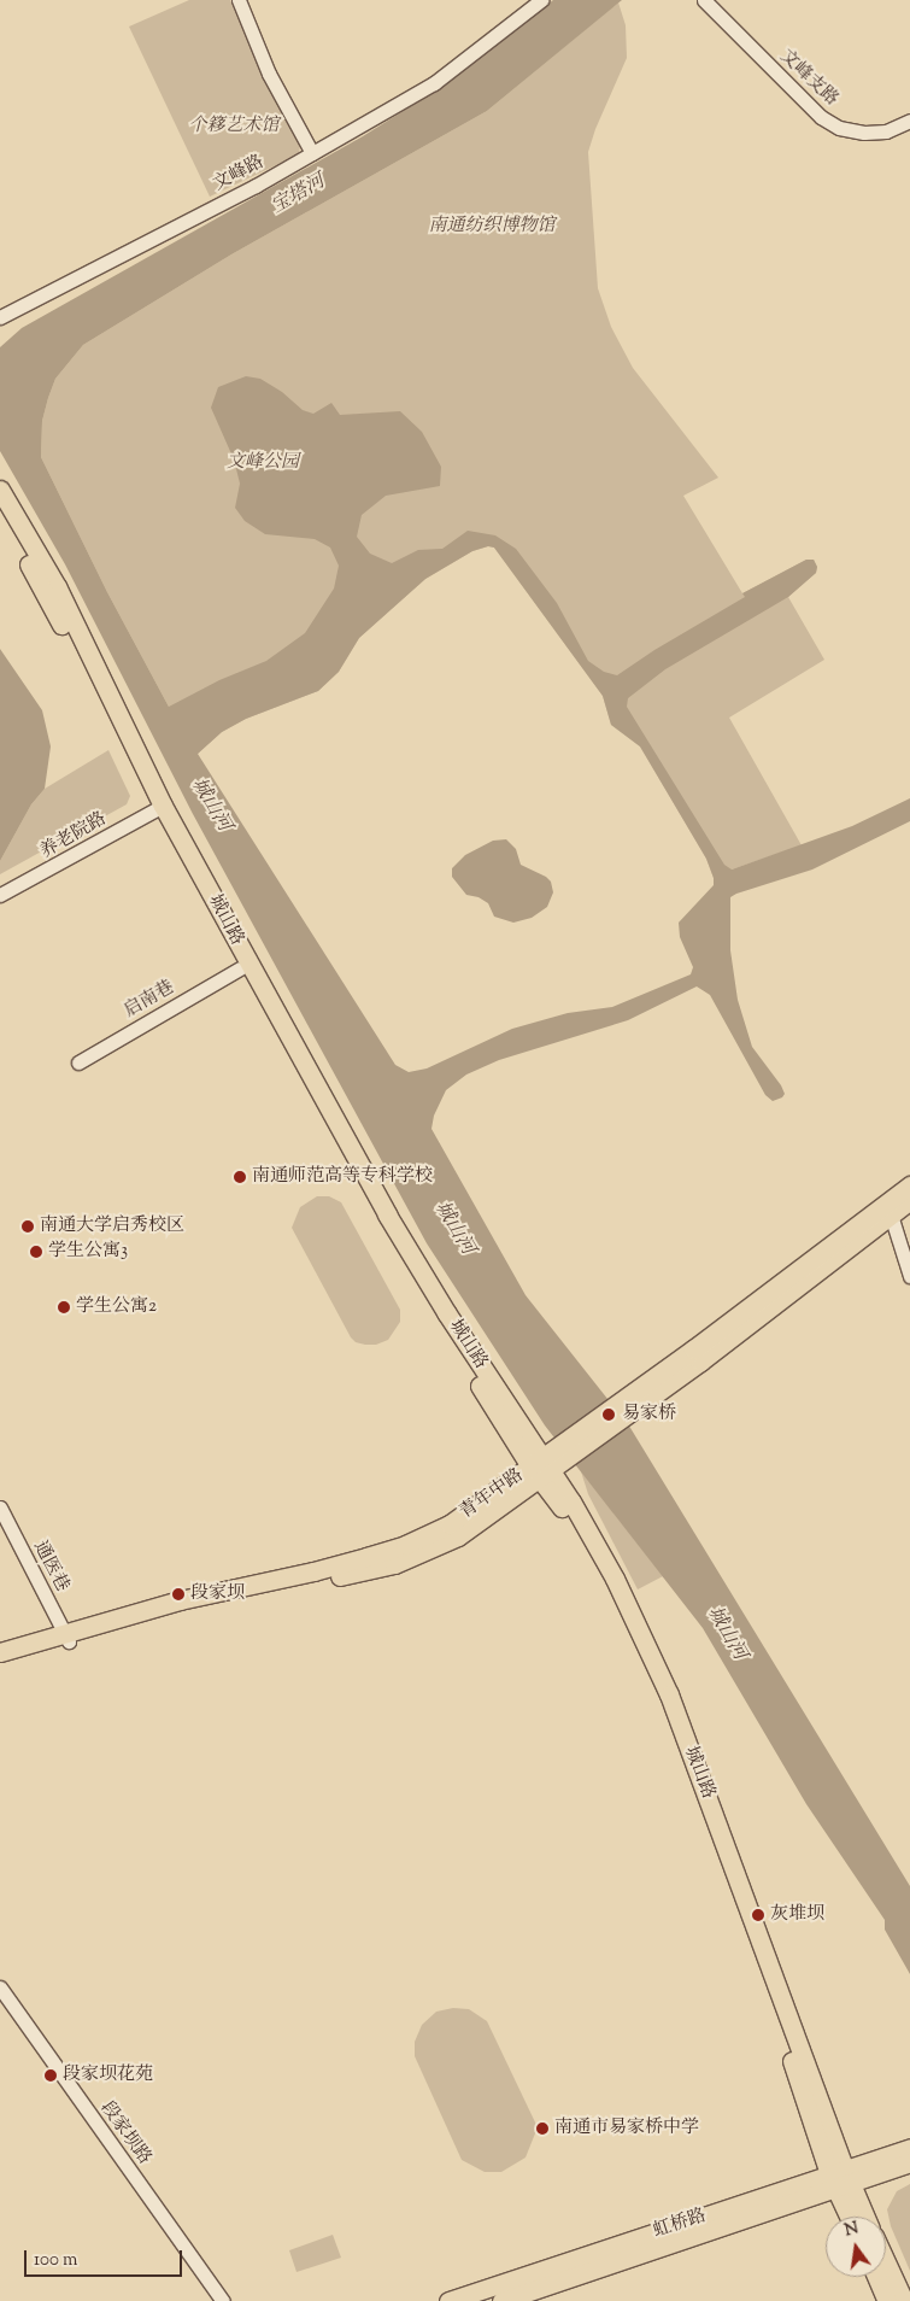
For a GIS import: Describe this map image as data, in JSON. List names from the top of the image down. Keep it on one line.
{"streets":{"main road":["城山路","青年中路","虹桥路"],"street":["文峰支路","文峰路","养老院路","启南巷","通医巷","段家坝路"]},"crossings":[["养老院路","城山路"],["城山路","启南巷"],["城山路","青年中路"],["城山路","虹桥路"],["青年中路","通医巷"]],"water":["宝塔河","城山河"],"parks":["个簃艺术馆","南通纺织博物馆","文峰公园"],"places":["南通师范高等专科学校","南通大学启秀校区","学生公寓3","学生公寓2","易家桥","段家坝","灰堆坝","段家坝花苑","南通市易家桥中学"],"scale_bar":"100 m","north":"top"}
